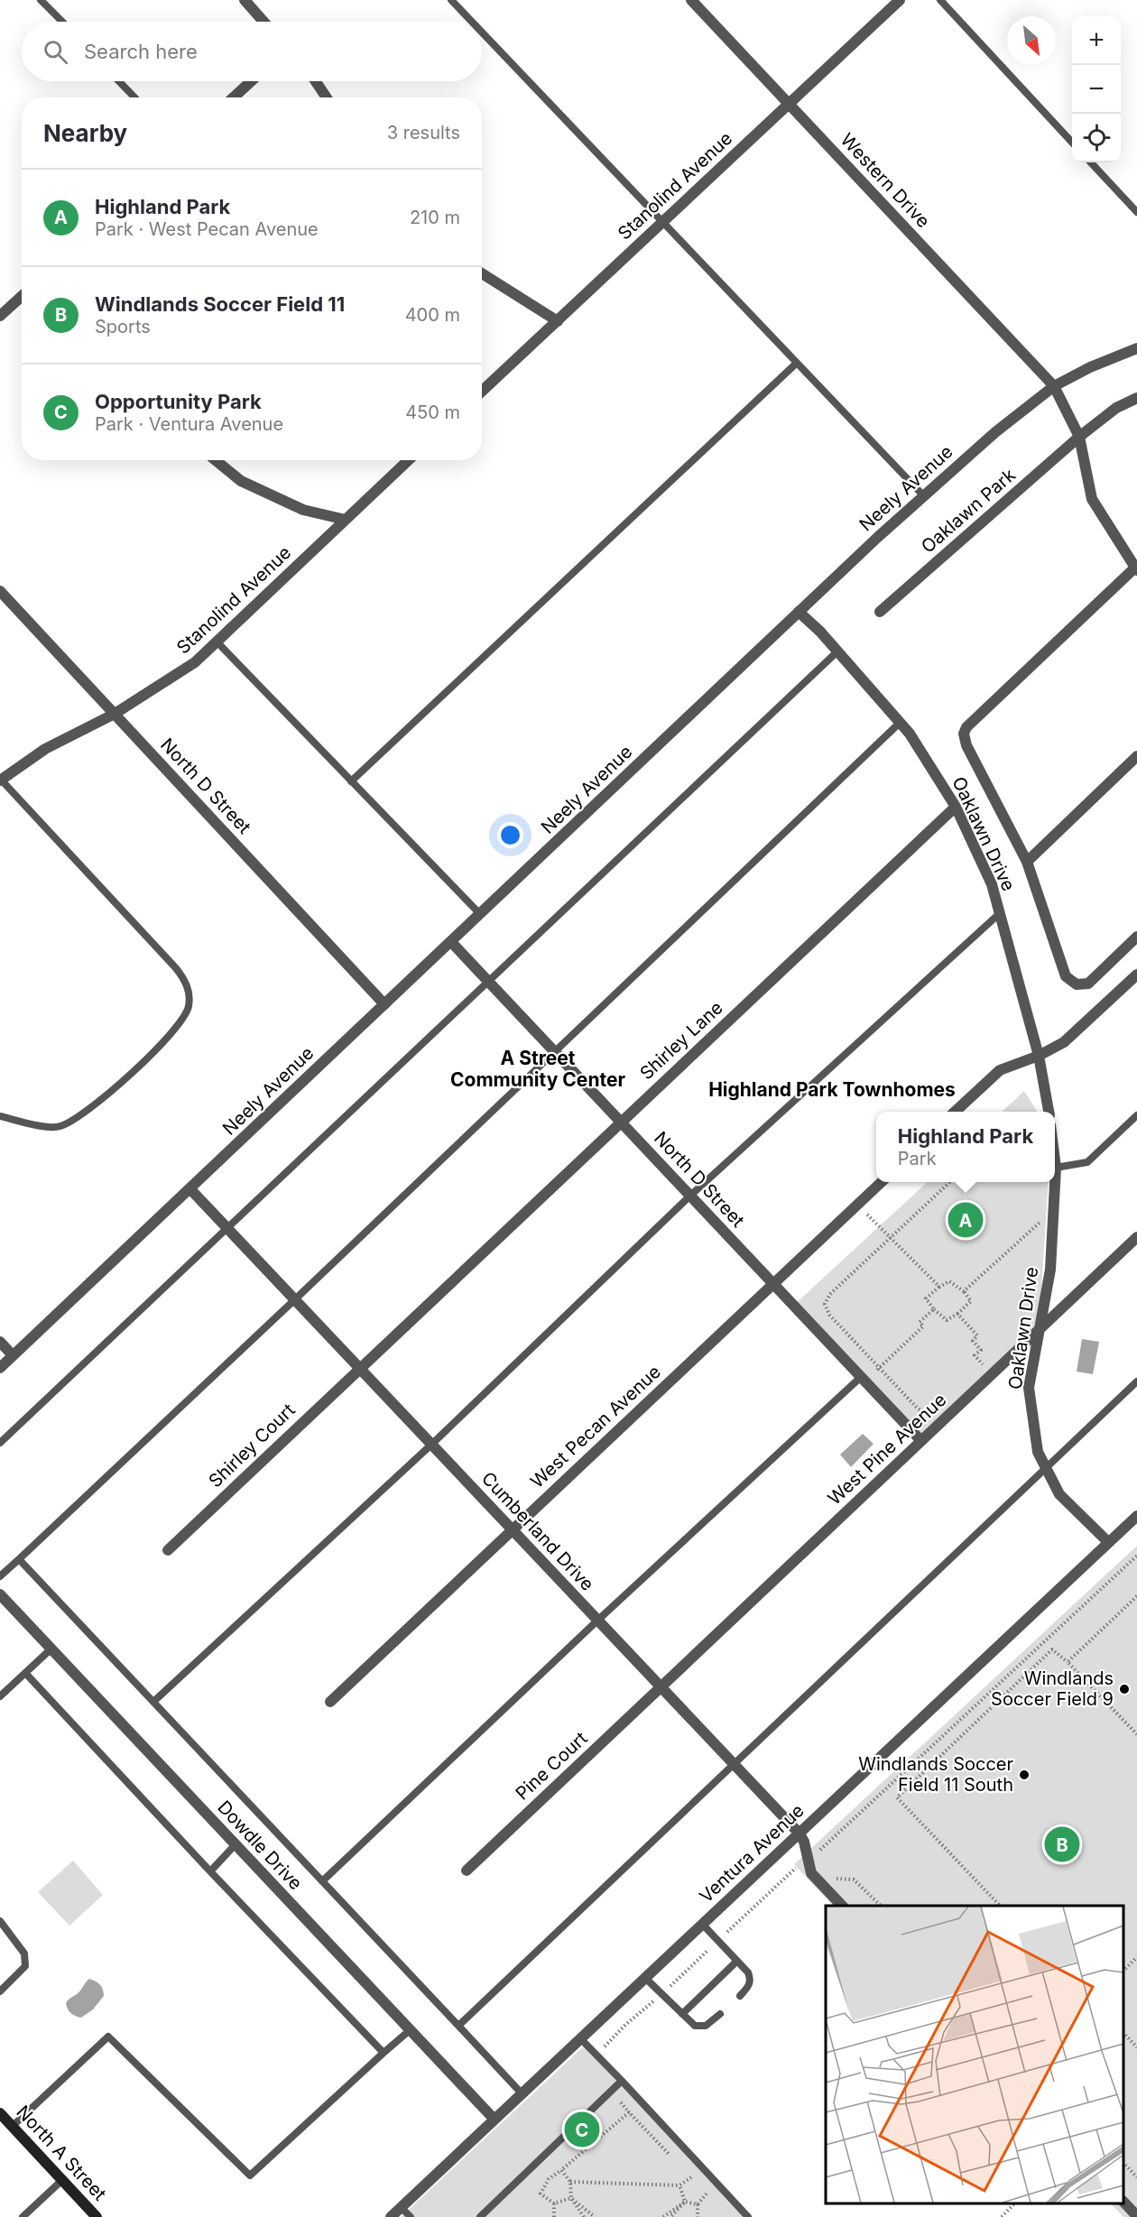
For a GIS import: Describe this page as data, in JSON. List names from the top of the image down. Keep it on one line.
{"streets":{"main road":["North A Street"],"street":["Western Drive","Stanolind Avenue","Neely Avenue","Oaklawn Park","North D Street","Oaklawn Drive","Shirley Lane","West Pecan Avenue","Shirley Court","West Pine Avenue","Cumberland Drive","Pine Court","Dowdle Drive","Ventura Avenue"]},"crossings":[["Western Drive","Stanolind Avenue"],["Western Drive","Neely Avenue"],["Stanolind Avenue","North D Street"],["Neely Avenue","North D Street"],["Neely Avenue","Oaklawn Drive"],["Neely Avenue","Cumberland Drive"],["North D Street","Shirley Lane"],["North D Street","West Pecan Avenue"],["North D Street","West Pine Avenue"],["Oaklawn Drive","Shirley Lane"],["Oaklawn Drive","West Pine Avenue"],["Oaklawn Drive","Ventura Avenue"],["Shirley Lane","Shirley Court"],["Shirley Lane","Cumberland Drive"],["West Pecan Avenue","Cumberland Drive"],["Shirley Court","Cumberland Drive"],["West Pine Avenue","Cumberland Drive"],["West Pine Avenue","Pine Court"],["Cumberland Drive","Pine Court"],["Cumberland Drive","Ventura Avenue"],["Dowdle Drive","Ventura Avenue"]],"districts":["A Street Community Center","Highland Park Townhomes"],"places":["Windlands Soccer Field 9","Windlands Soccer Field 11 South"],"north":"bottom right","page":{"map_buttons":["+","−"],"search":"Search here","heading":["Nearby","3 results"],"list":[{"mark":"A","name":"Highland Park","note":"Park · West Pecan Avenue","value":"210 m"},{"mark":"B","name":"Windlands Soccer Field 11","note":"Sports","value":"400 m"},{"mark":"C","name":"Opportunity Park","note":"Park · Ventura Avenue","value":"450 m"}],"popup":["Highland Park","Park"],"pins":["A","B","C"]}}
